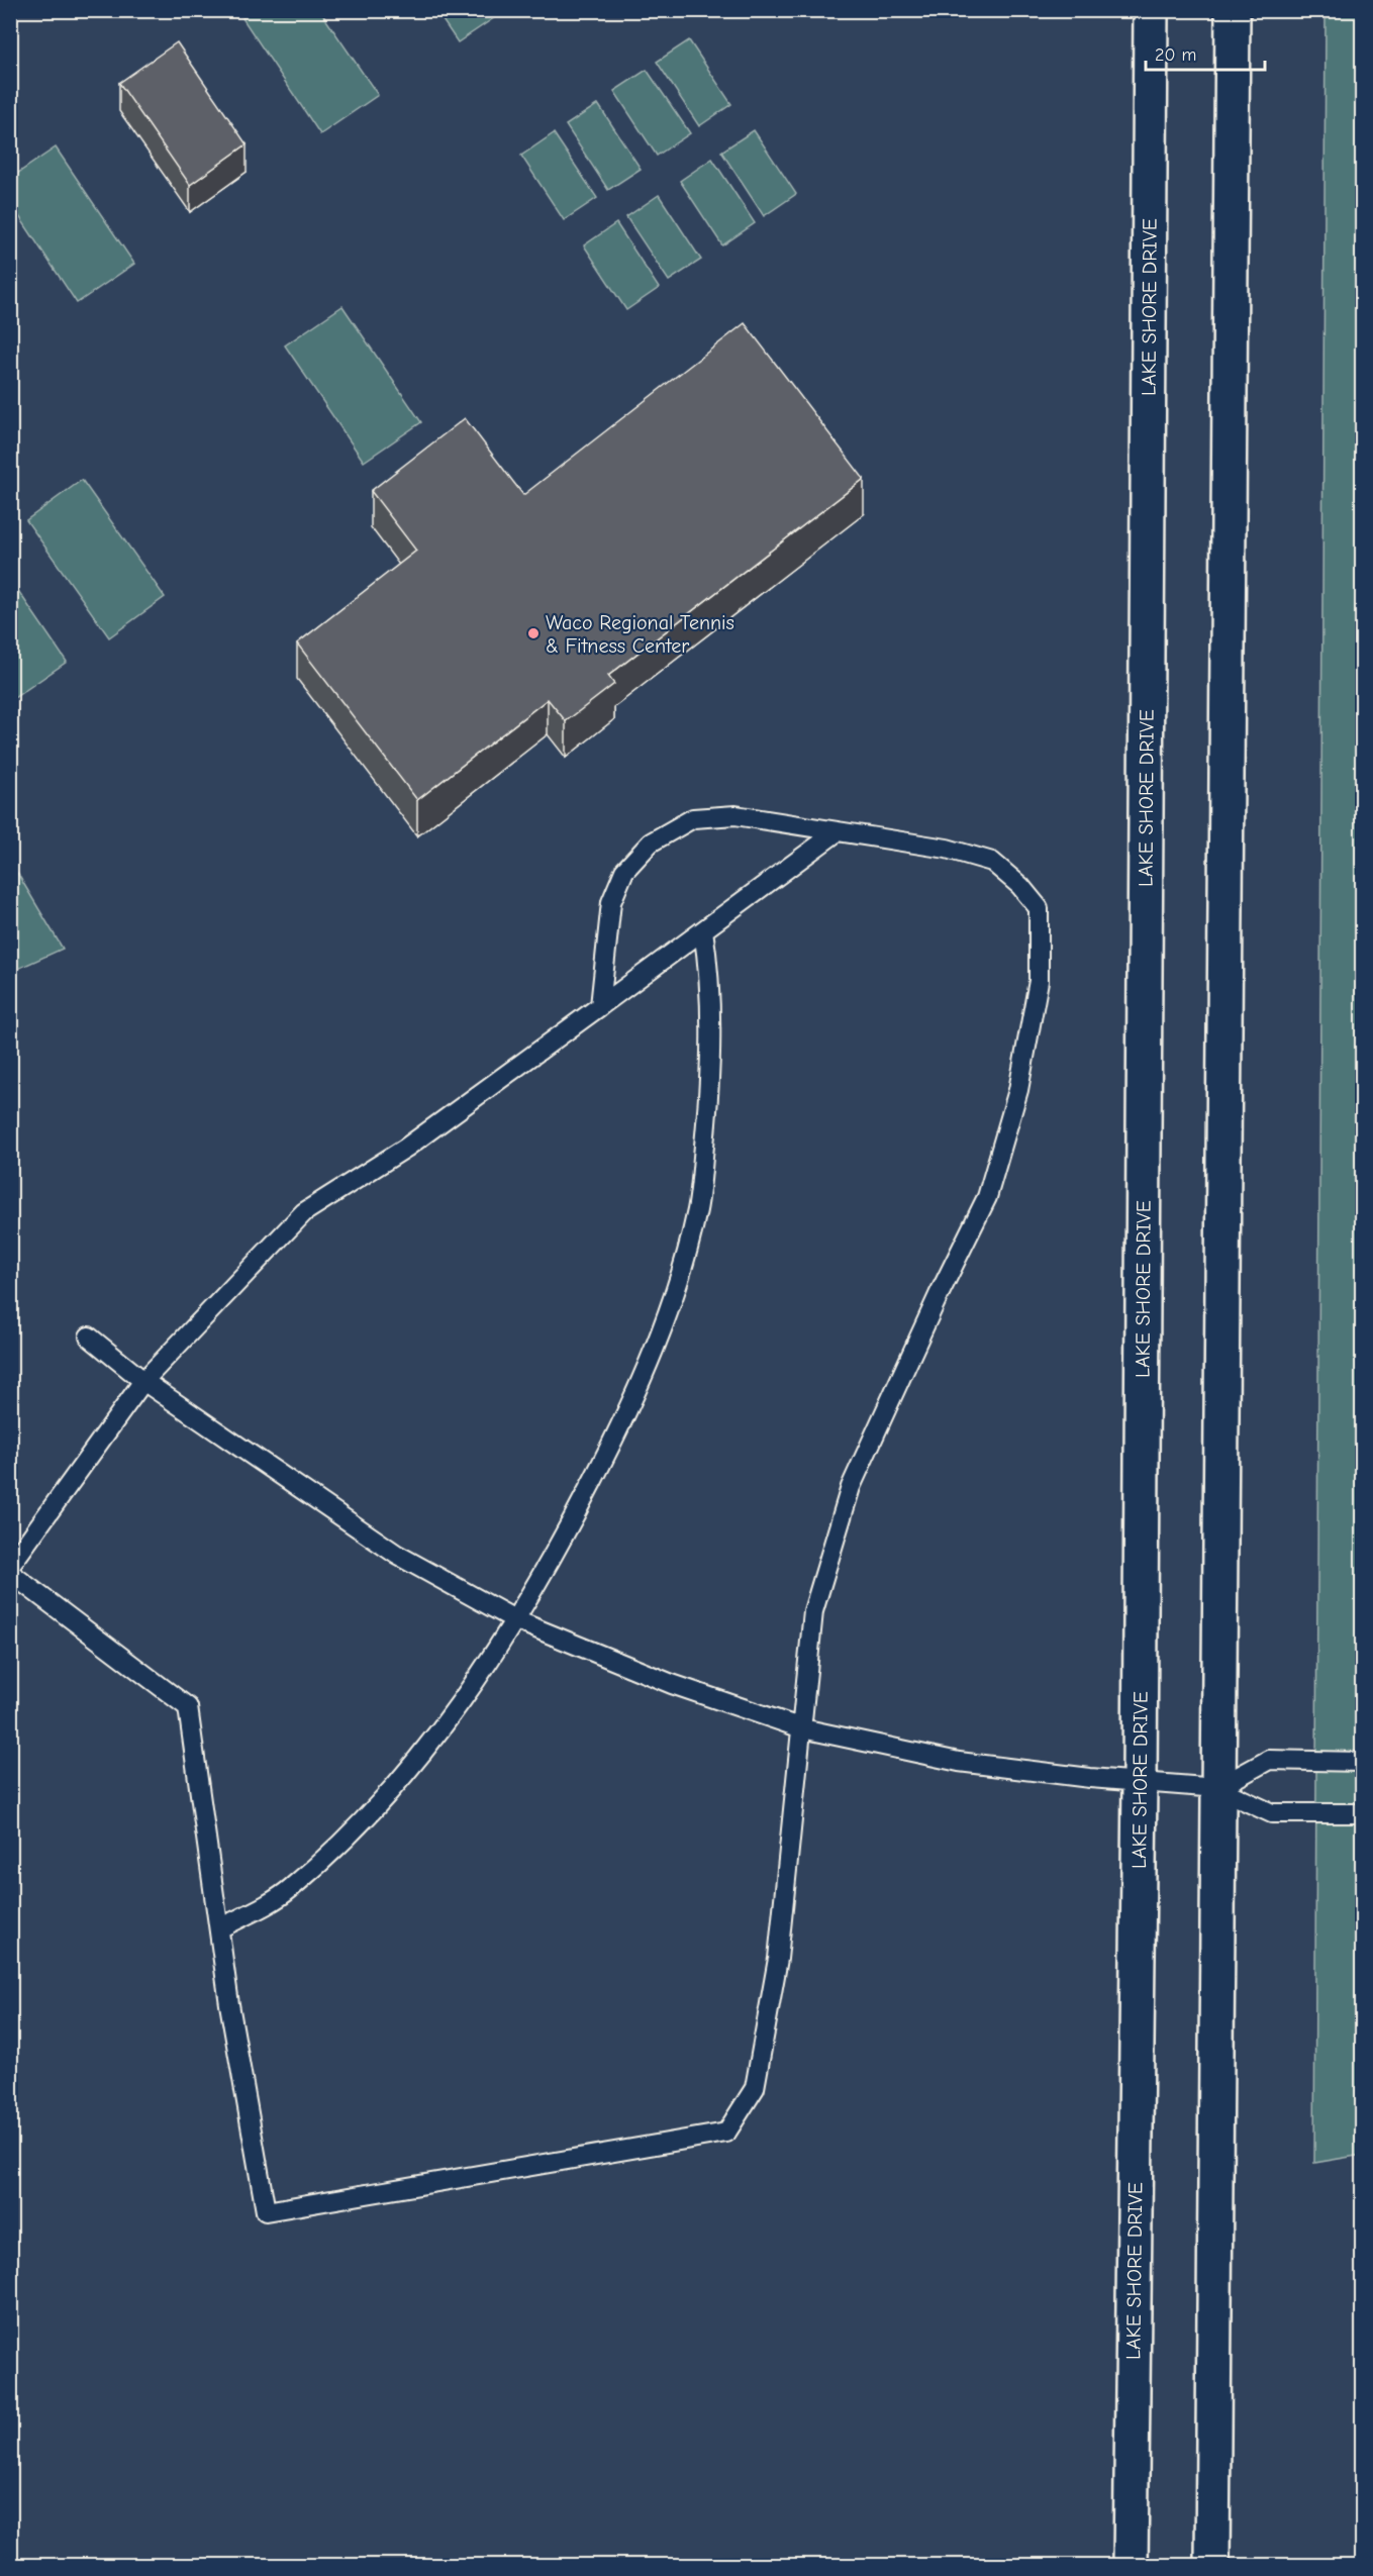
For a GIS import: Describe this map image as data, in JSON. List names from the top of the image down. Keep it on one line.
{"streets":{"main road":["LAKE SHORE DRIVE"]},"places":["Waco Regional Tennis & Fitness Center"],"scale_bar":"20 m"}
